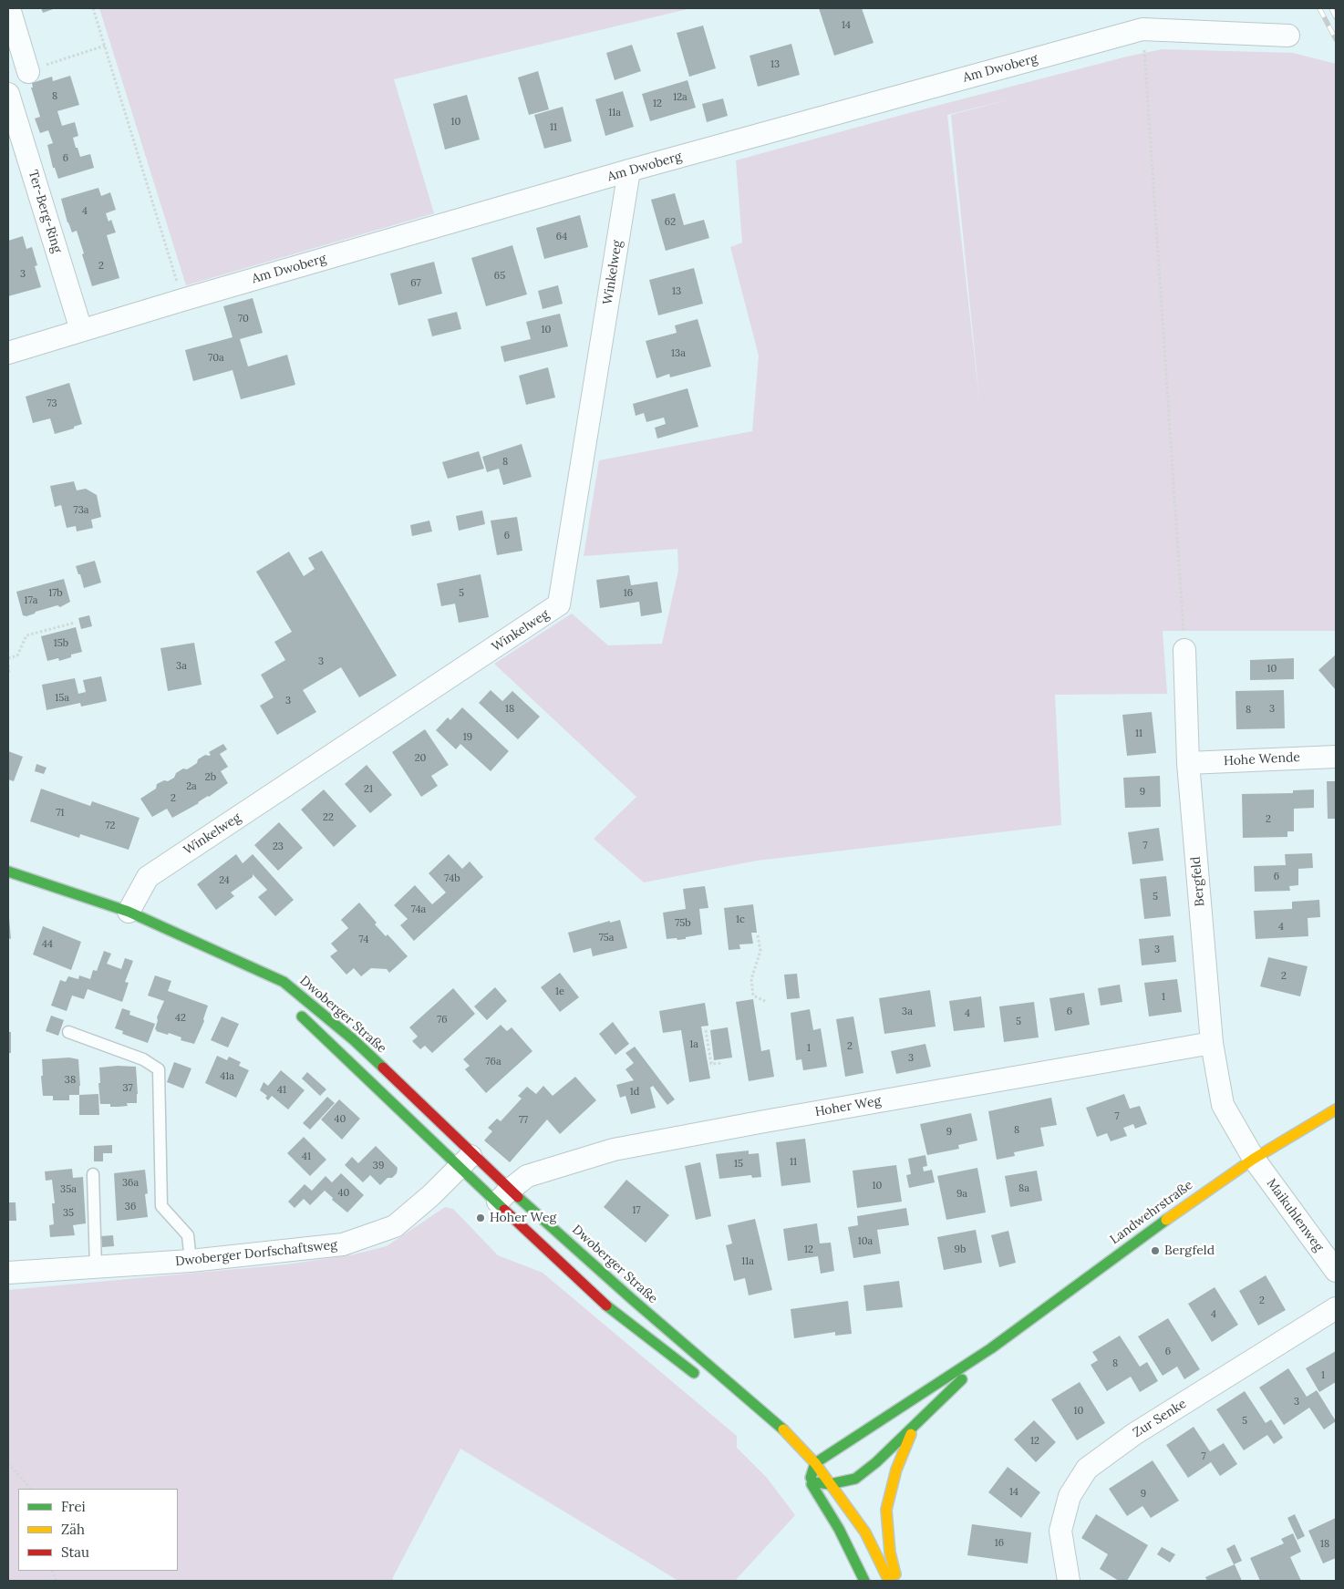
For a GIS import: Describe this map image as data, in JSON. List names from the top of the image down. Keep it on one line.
{"streets":{"street":["Am Dwoberg","Ter-Berg-Ring","Winkelweg","Hohe Wende","Bergfeld","Dwoberger Straße","Hoher Weg","Landwehrstraße","Maikuhlenweg","Dwoberger Dorfschaftsweg","Zur Senke"]},"crossings":[["Am Dwoberg","Ter-Berg-Ring"],["Am Dwoberg","Winkelweg"],["Winkelweg","Dwoberger Straße"],["Hohe Wende","Bergfeld"],["Bergfeld","Hoher Weg"],["Bergfeld","Landwehrstraße"],["Bergfeld","Maikuhlenweg"],["Dwoberger Straße","Hoher Weg"],["Dwoberger Straße","Landwehrstraße"],["Dwoberger Straße","Dwoberger Dorfschaftsweg"],["Landwehrstraße","Maikuhlenweg"]],"places":["Hoher Weg","Bergfeld"],"house_numbers":["14","13","8","12a","12","11a","10","11","6","4","62","64","2","3","65","67","13","70","10","13a","70a","73","8","73a","6","17b","5","16","17a","15b","3","3a","10","15a","3","18","3","8","11","19","20","2b","2a","21","9","2","71","22","2","72","7","23","6","74b","24","5","74a","1c","75b","4","75a","74","44","3","2","1e","1","3a","6","4","42","76","5","1a","2","1","3","76a","41a","38","37","41","1d","7","40","77","8","9","41","11","15","39","36a","10","8a","35a","40","9a","36","17","35","10a","12","9b","11a","2","4","6","8","1","3","10","5","12","7","14","9","16","18"],"legend":["Frei","Zäh","Stau"]}
